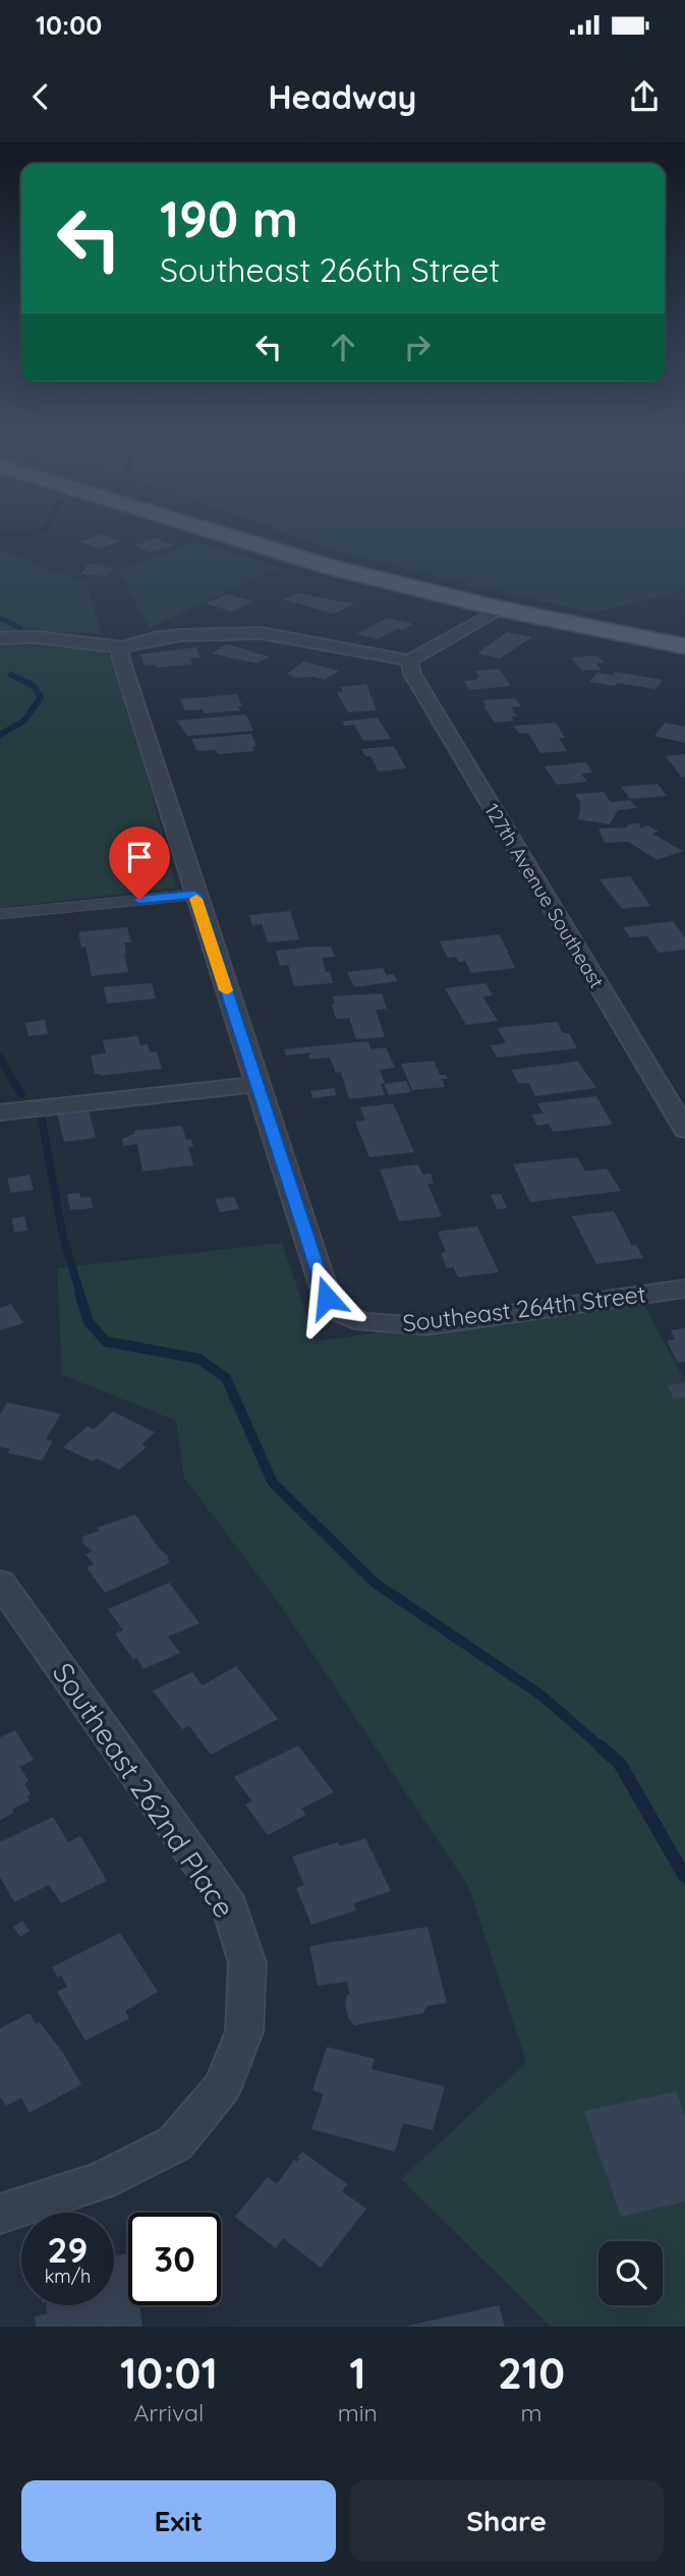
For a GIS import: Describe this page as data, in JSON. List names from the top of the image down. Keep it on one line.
{"streets":{"street":["127th Avenue Southeast","Southeast 264th Street","Southeast 262nd Place"]},"page":{"status":"10:00","header":"Headway","turn":["190 m","Southeast 266th Street"],"speed":"29 km/h","limit":"30","eta":["10:01","Arrival","1","min","210","m"],"buttons":["Exit","Share"]}}
